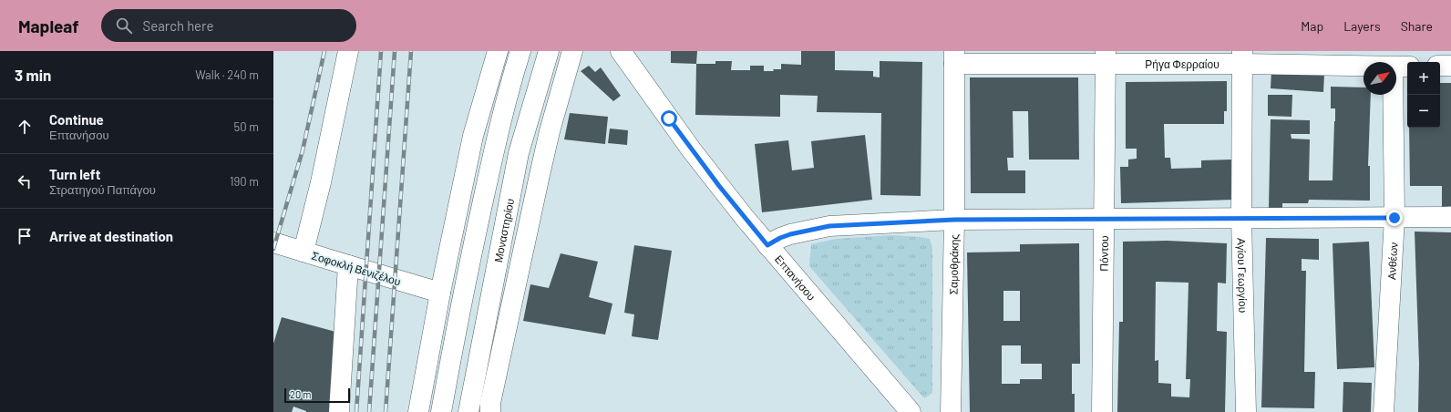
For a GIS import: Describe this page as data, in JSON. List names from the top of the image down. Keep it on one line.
{"streets":{"street":["Ρήγα Φερραίου","Μοναστηρίου","Πόντου","Ανθέων","Σαμοθράκης","Σοφοκλή Βενιζέλου","Αγίου Γεωργίου","Επτανήσου"]},"crossings":[["Ρήγα Φερραίου","Πόντου"],["Ρήγα Φερραίου","Ανθέων"],["Ρήγα Φερραίου","Σαμοθράκης"],["Ρήγα Φερραίου","Αγίου Γεωργίου"]],"scale_bar":"20 m","north":"top right","page":{"header":"Mapleaf","search":"Search here","nav":["Map","Layers","Share"],"heading":["3 min","Walk · 240 m"],"map_buttons":["+","−"],"list":[["Continue","Επτανήσου","50 m"],["Turn left","Στρατηγού Παπάγου","190 m"],"Arrive at destination"],"scale":"20 m"}}
